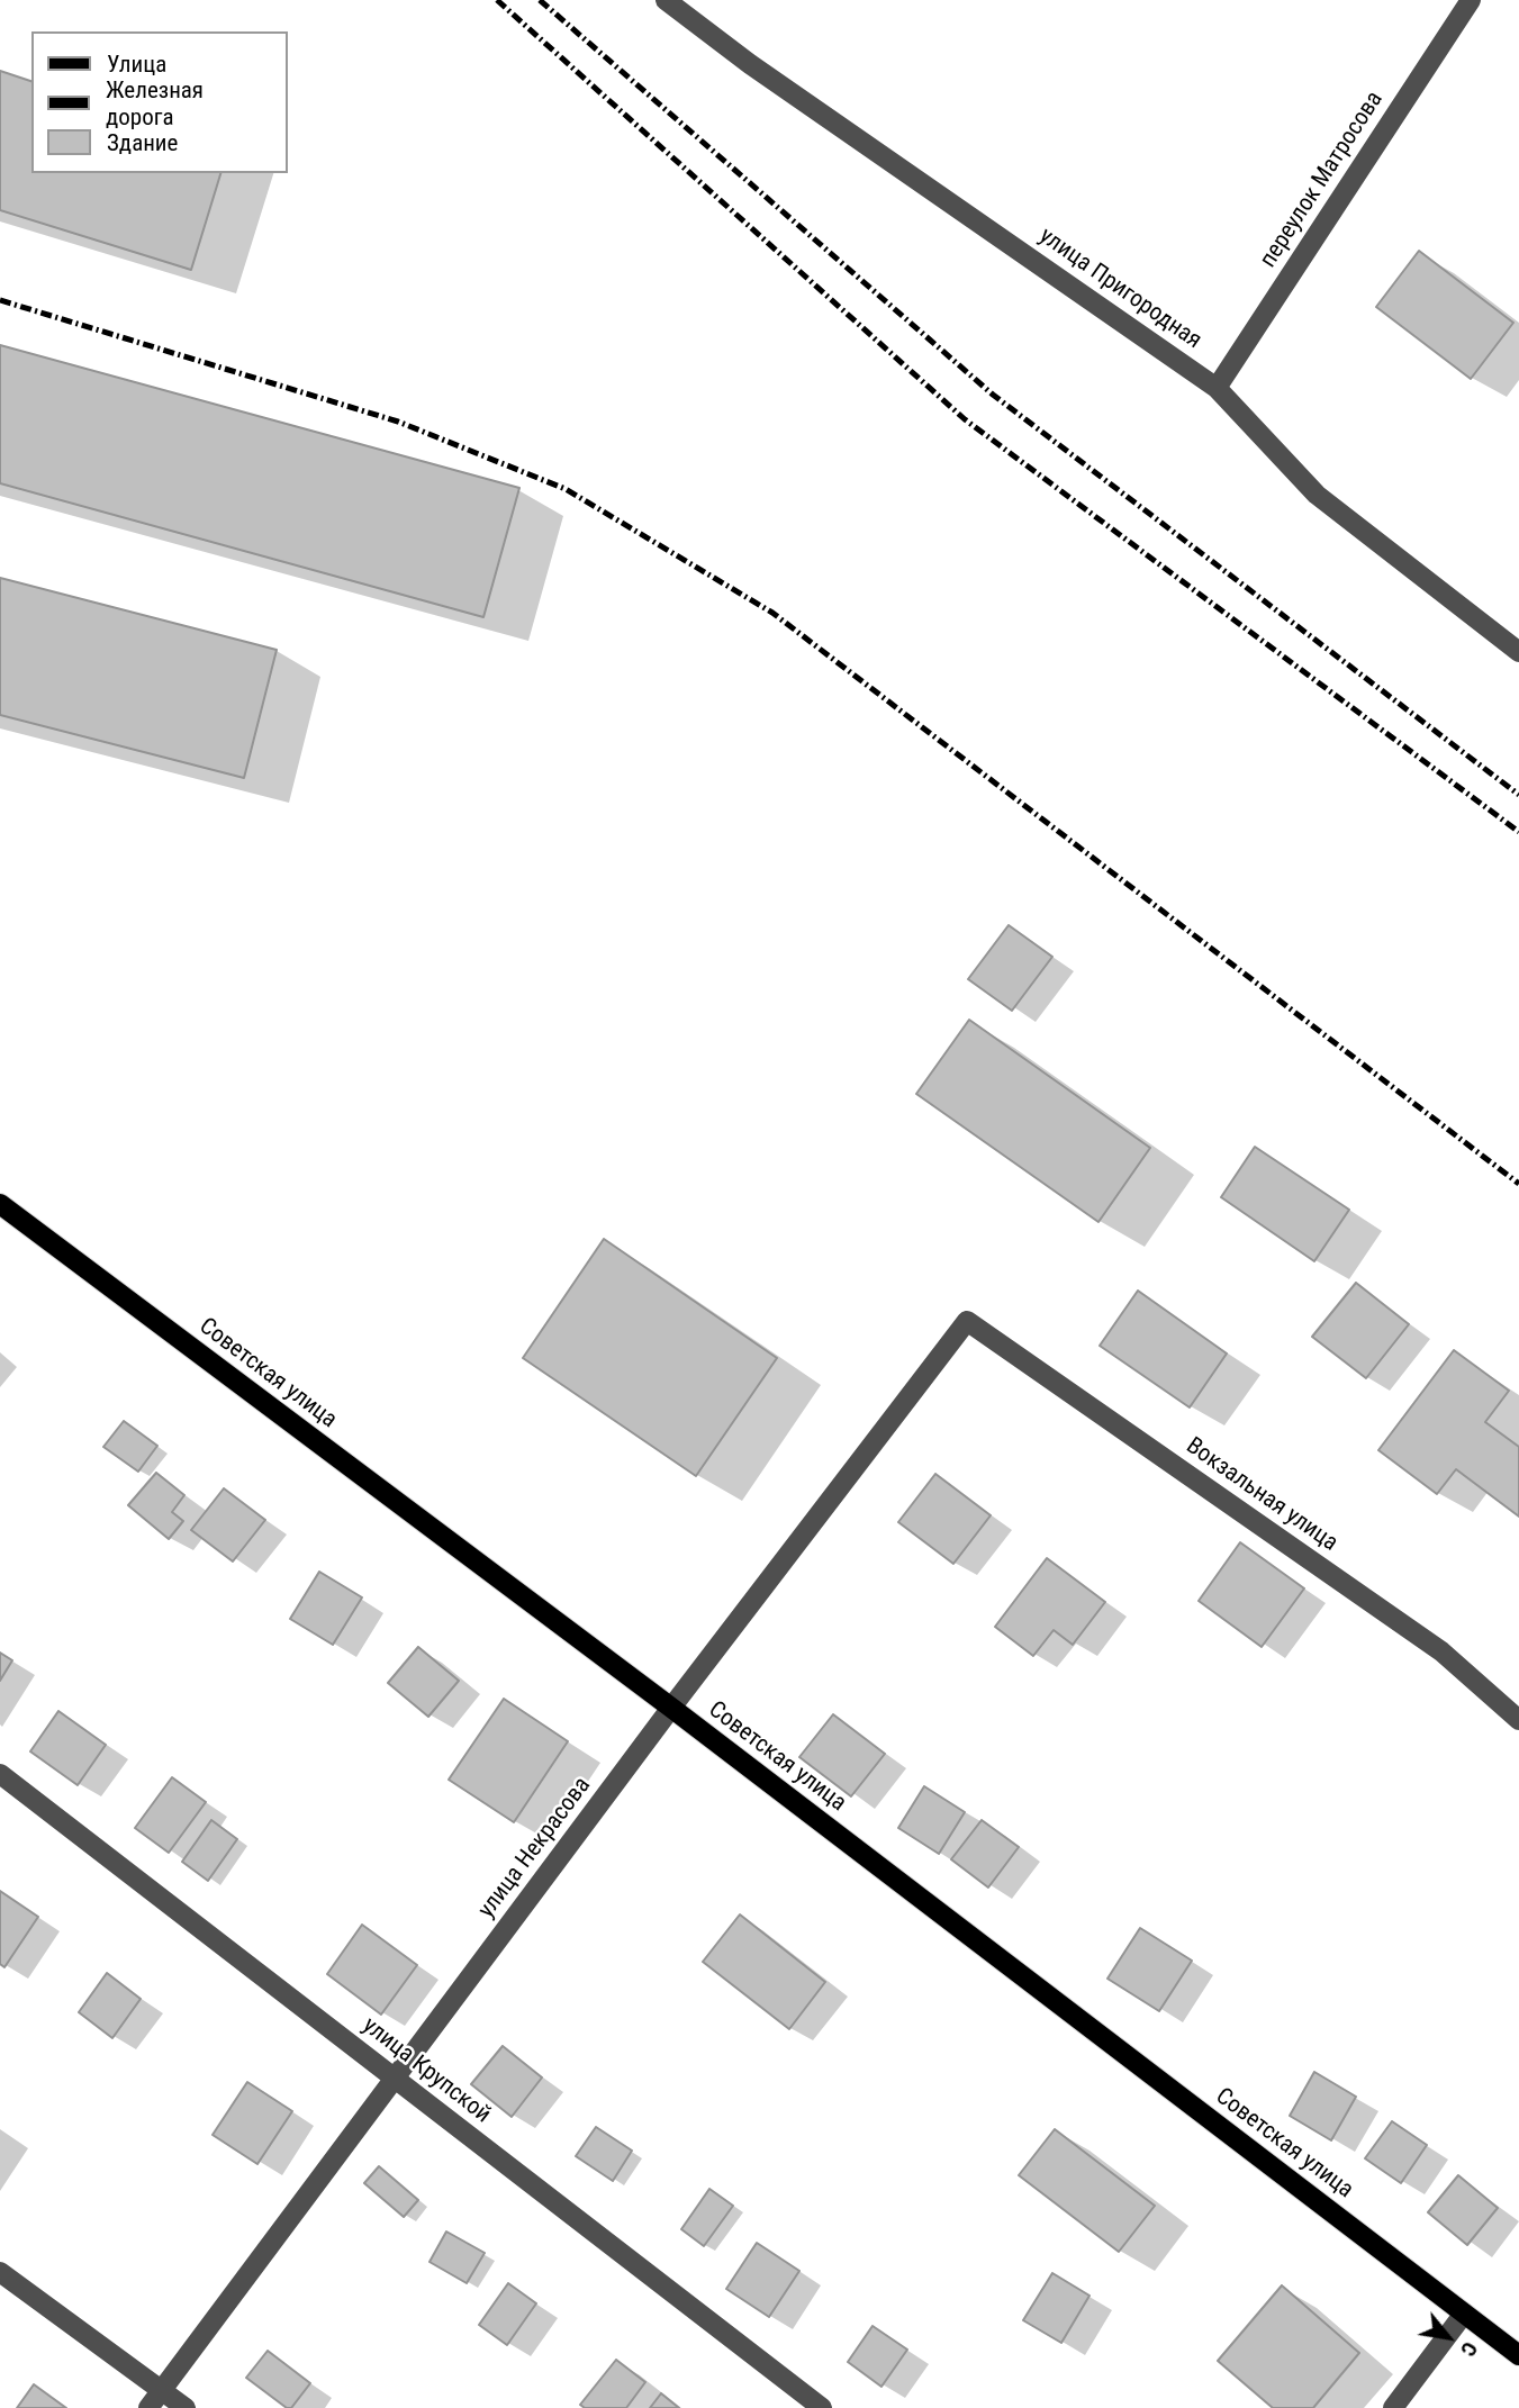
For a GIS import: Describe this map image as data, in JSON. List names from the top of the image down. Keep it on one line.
{"streets":{"main road":["Советская улица"],"street":["переулок Матросова","улица Пригородная","Вокзальная улица","улица Некрасова","улица Крупской"]},"crossings":[["переулок Матросова","улица Пригородная"],["Советская улица","улица Некрасова"],["Вокзальная улица","улица Некрасова"],["улица Некрасова","улица Крупской"]],"legend":["Улица","Железная дорога","Здание"],"north":"bottom right"}
